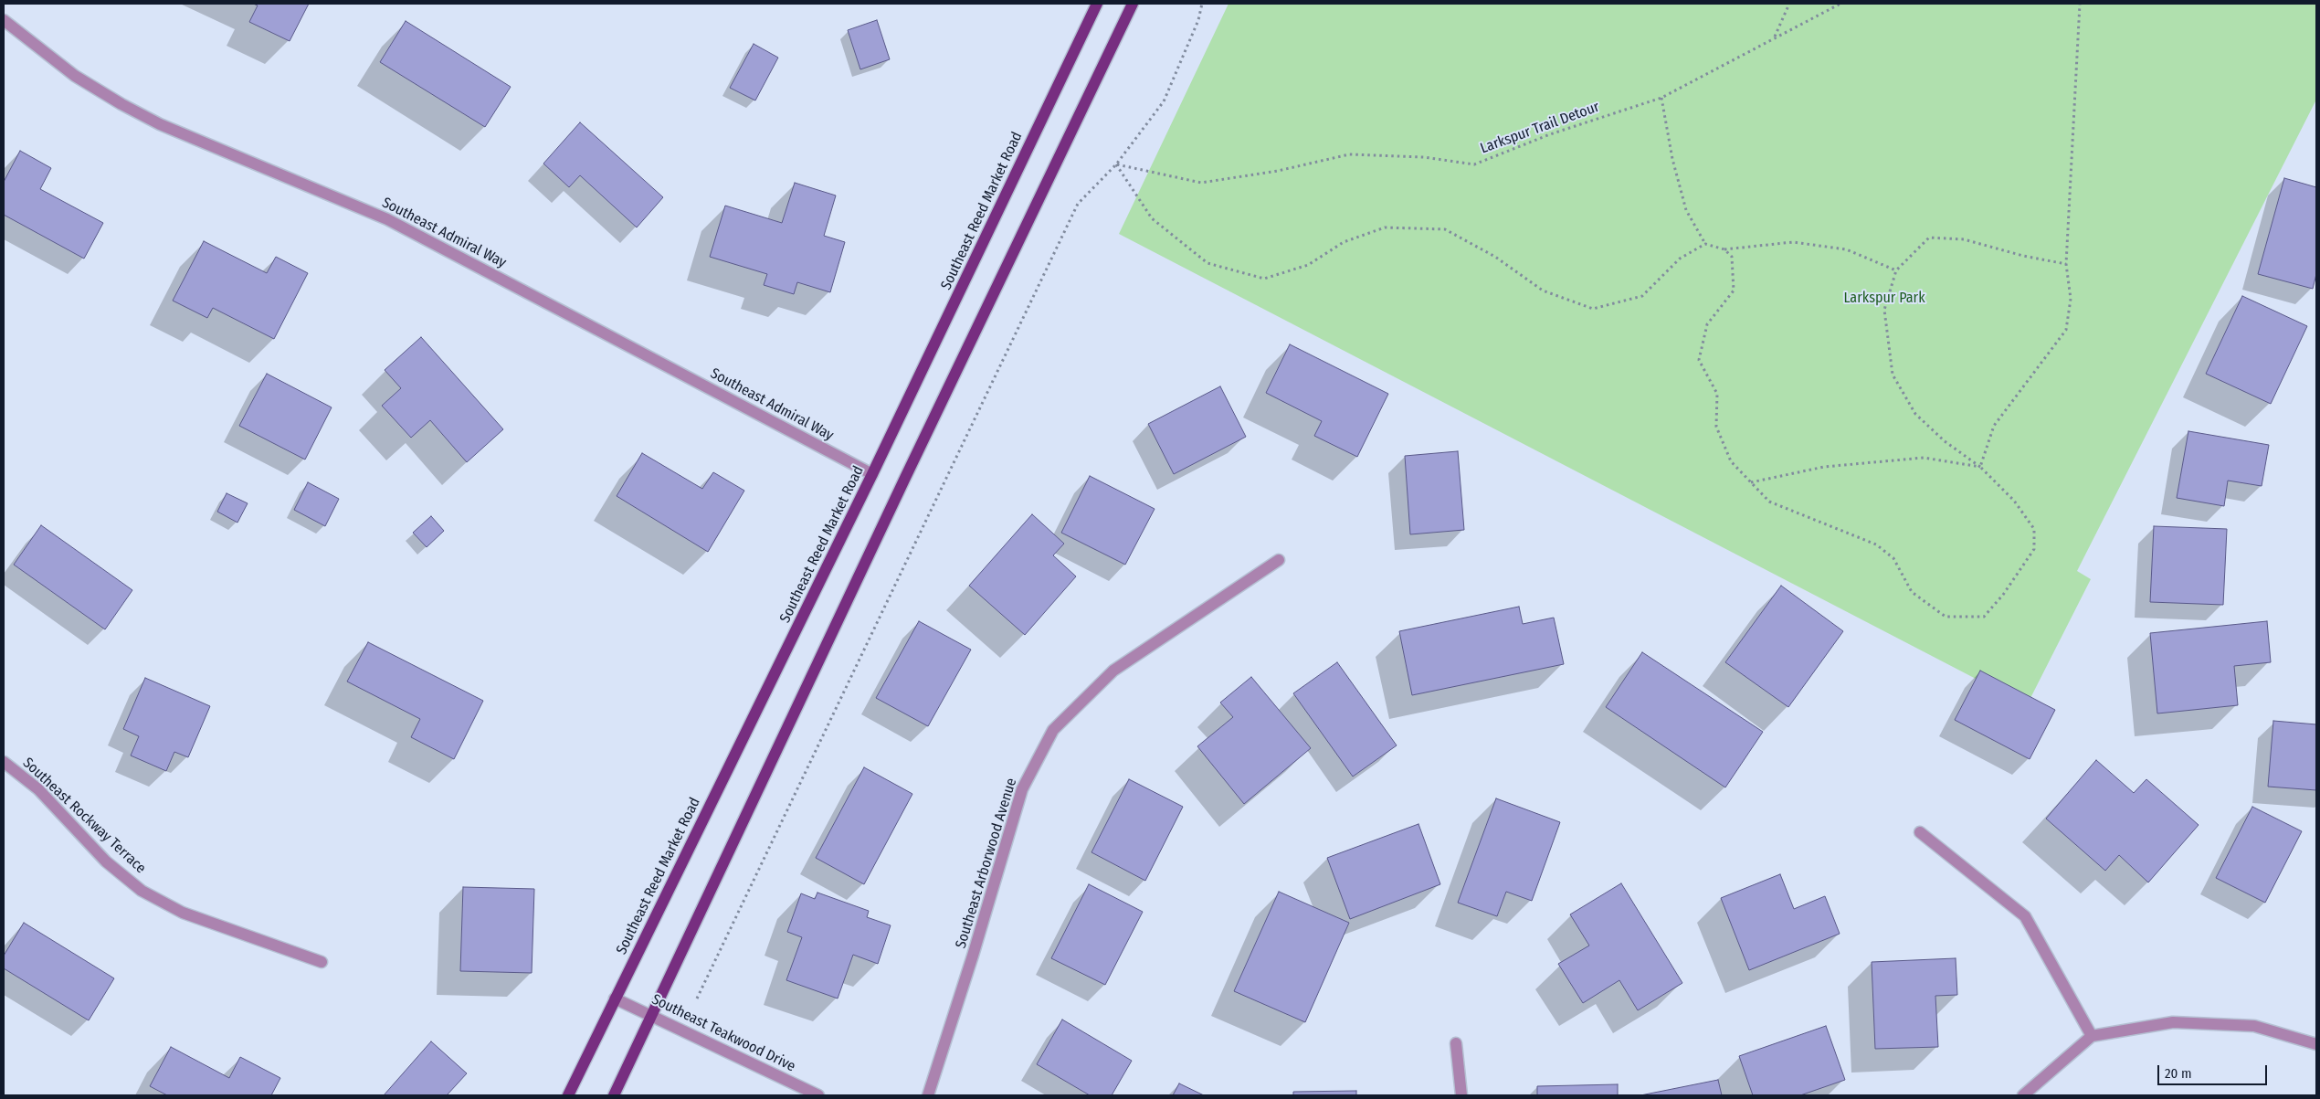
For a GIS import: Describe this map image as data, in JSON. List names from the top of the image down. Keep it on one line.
{"streets":{"main road":["Southeast Reed Market Road"],"street":["Southeast Admiral Way","Southeast Rockway Terrace","Southeast Arborwood Avenue","Southeast Teakwood Drive"],"path":["Larkspur Trail Detour"]},"crossings":[["Southeast Reed Market Road","Southeast Admiral Way"],["Southeast Reed Market Road","Southeast Teakwood Drive"]],"parks":["Larkspur Park"],"scale_bar":"20 m"}
